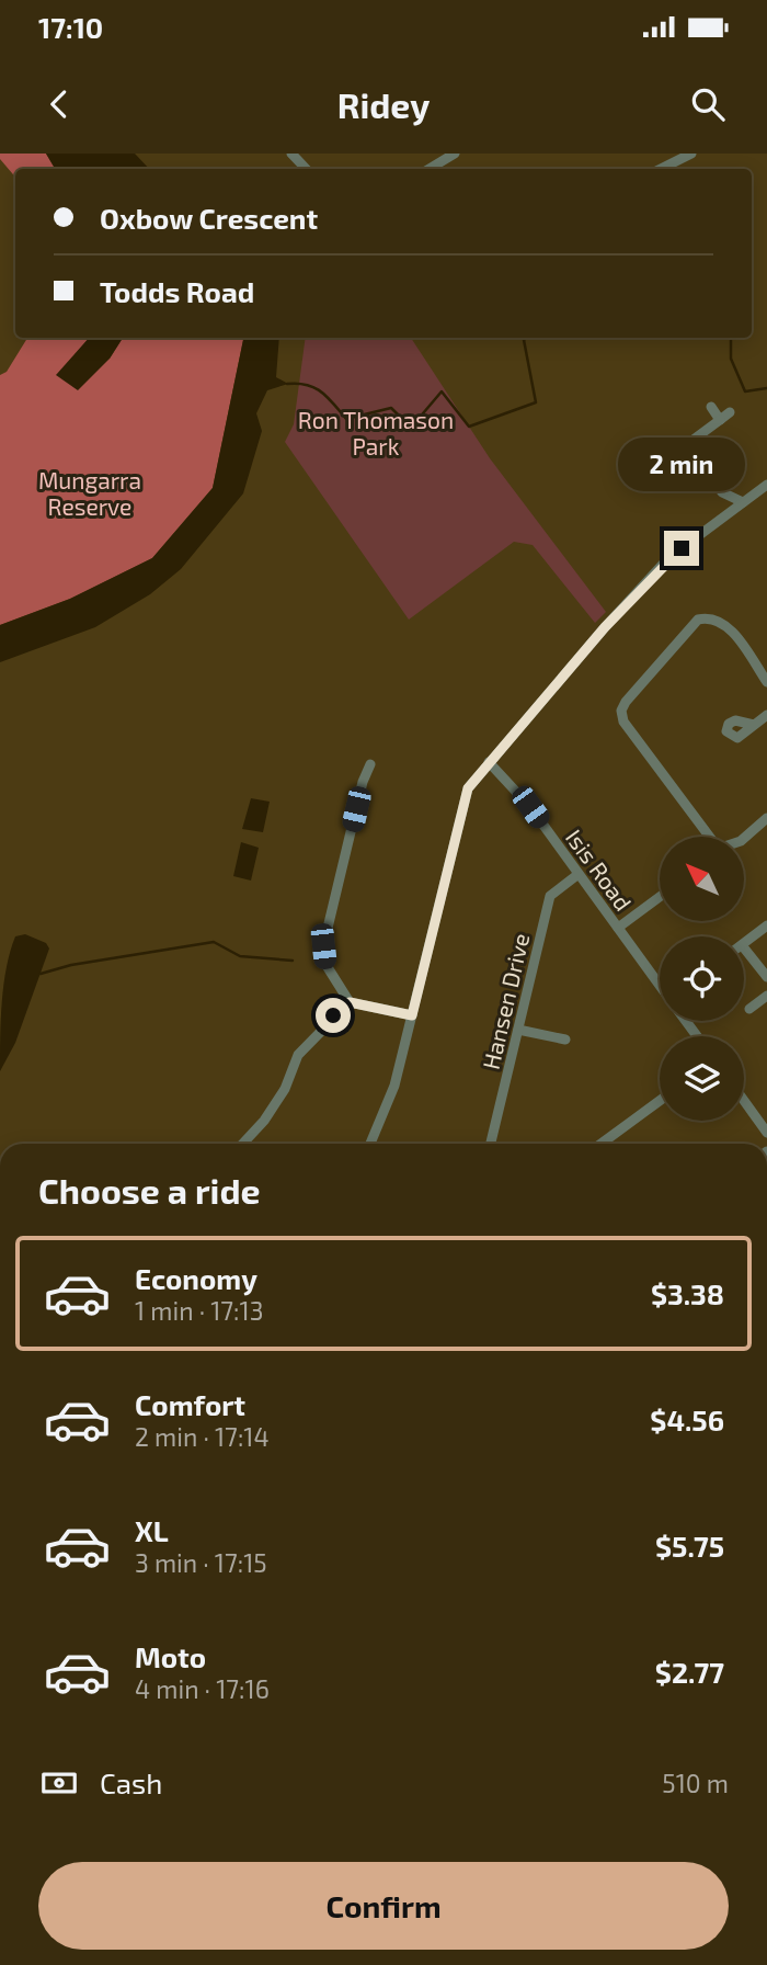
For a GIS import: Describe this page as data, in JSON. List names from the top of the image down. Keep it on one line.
{"streets":{"street":["Isis Road","Hansen Drive"]},"crossings":[["Isis Road","Hansen Drive"]],"parks":["Ron Thomason Park","Mungarra Reserve"],"north":"top left","page":{"status":"17:10","header":"Ridey","banner":["Oxbow Crescent","Todds Road"],"bubble":"2 min","heading":"Choose a ride","list":[{"name":"Economy","note":"1 min · 17:13","value":"$3.38"},{"name":"Comfort","note":"2 min · 17:14","value":"$4.56"},{"name":"XL","note":"3 min · 17:15","value":"$5.75"},{"name":"Moto","note":"4 min · 17:16","value":"$2.77"}],"pay":["Cash","510 m"],"buttons":"Confirm"}}
